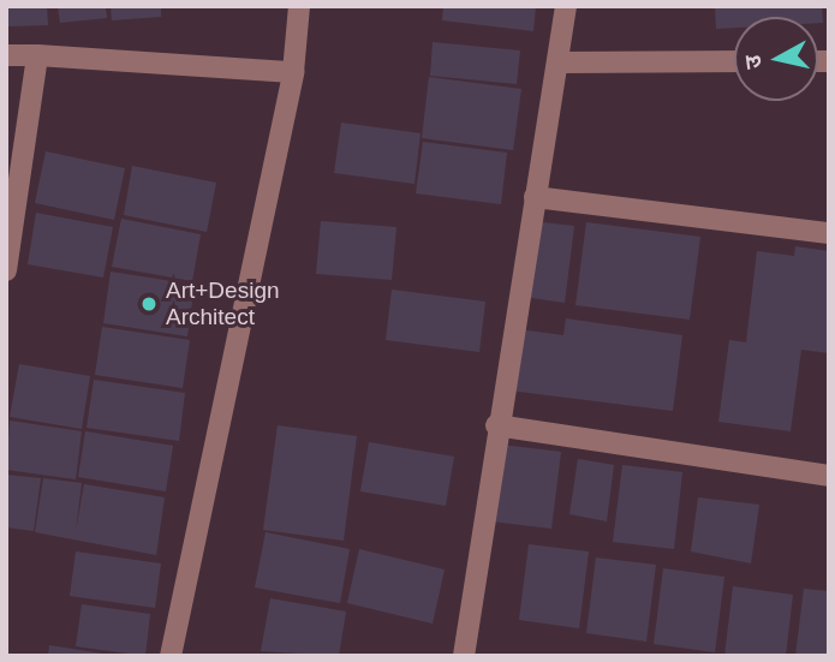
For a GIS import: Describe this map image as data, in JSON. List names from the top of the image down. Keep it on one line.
{"places":["Art+Design Architect"],"north":"left"}
